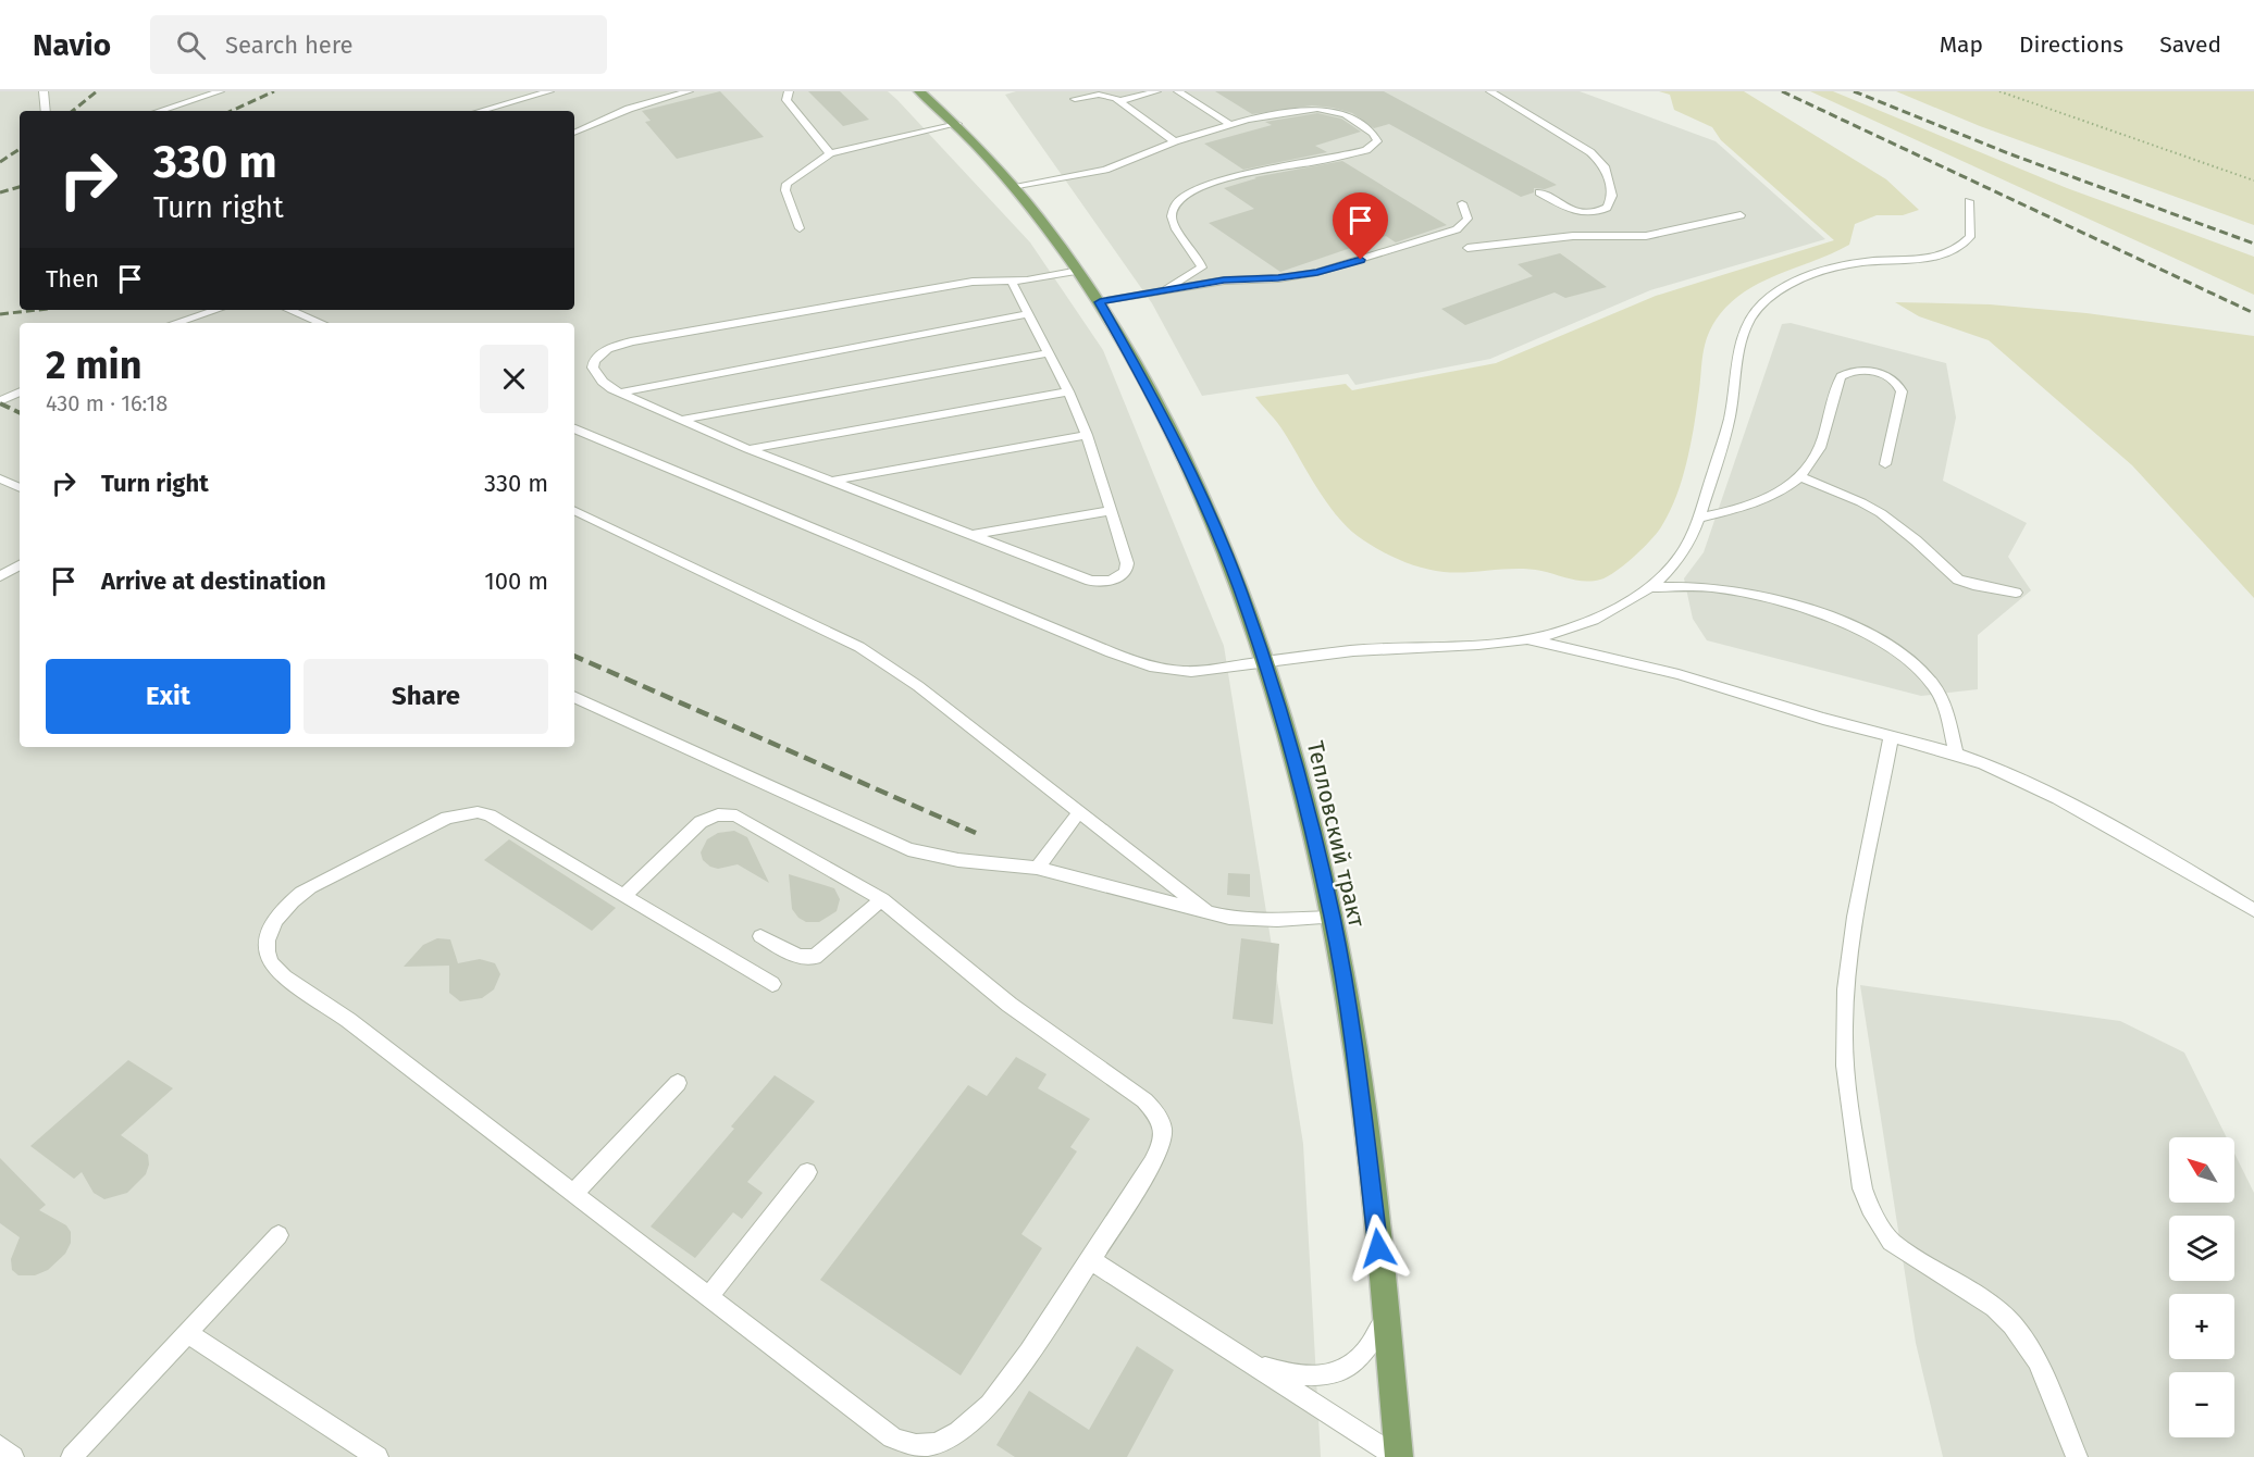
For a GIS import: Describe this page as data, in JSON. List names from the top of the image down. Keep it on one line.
{"streets":{"main road":["Тепловский тракт"]},"north":"top left","page":{"header":"Navio","search":"Search here","nav":["Map","Directions","Saved"],"turn":["330 m","Turn right"],"then":"Then","heading":["2 min","430 m · 16:18"],"list":[{"name":"Turn right","value":"330 m"},{"name":"Arrive at destination","value":"100 m"}],"buttons":["Exit","Share"],"map_buttons":["+","−"]}}
